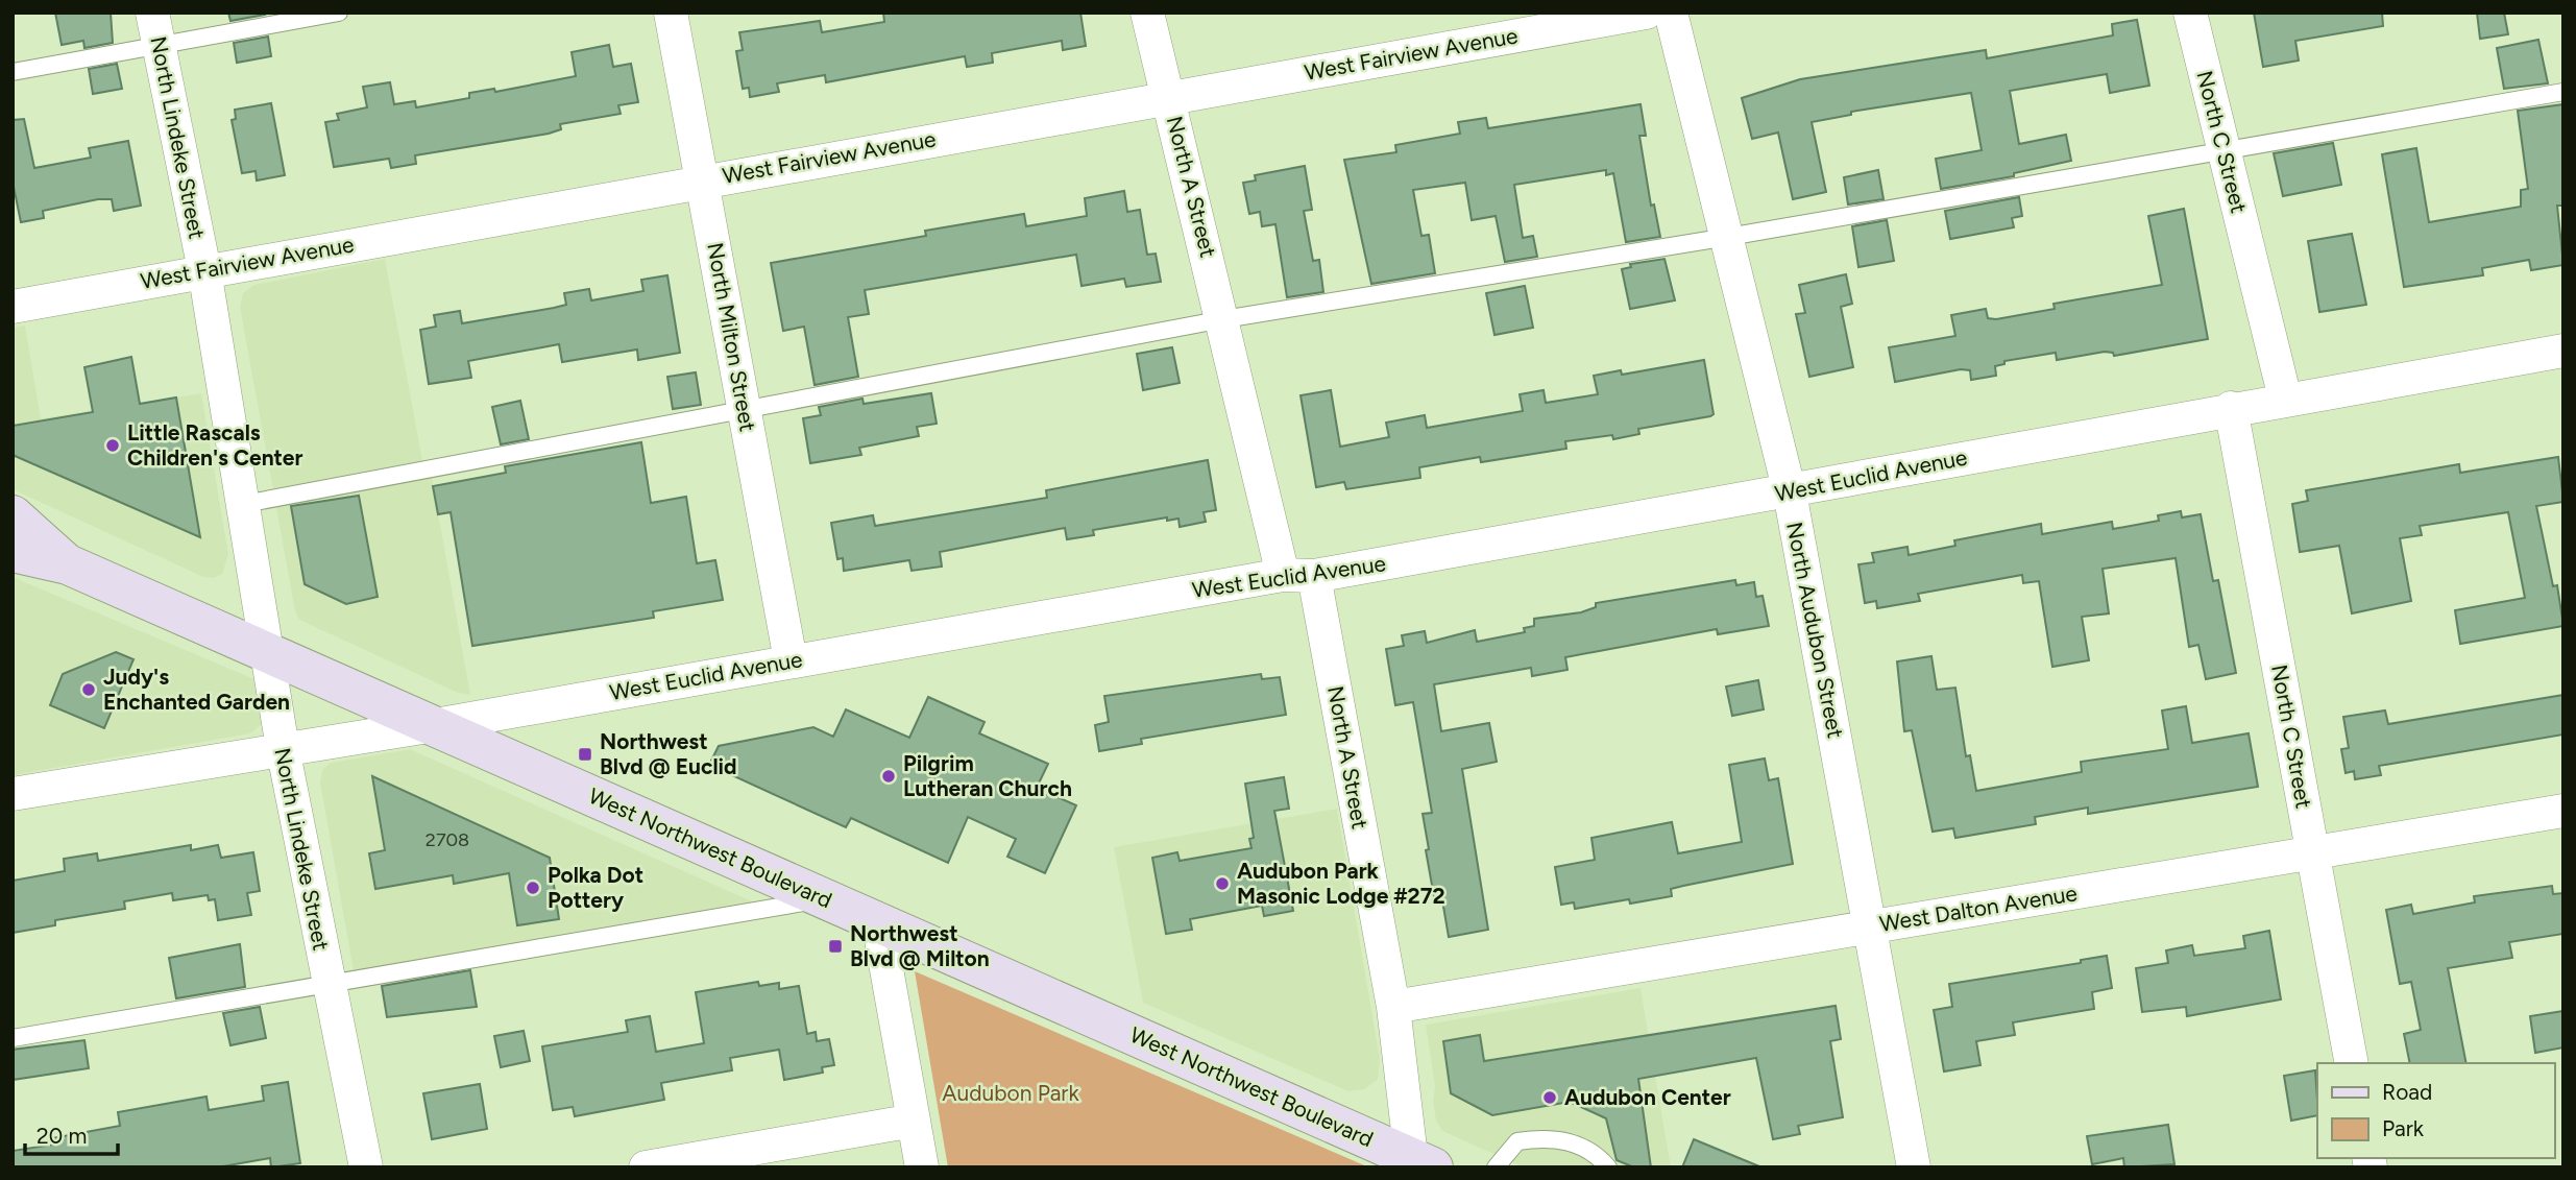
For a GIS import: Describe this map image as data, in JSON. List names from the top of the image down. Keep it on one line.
{"streets":{"main road":["West Northwest Boulevard"],"street":["West Fairview Avenue","North Lindeke Street","North C Street","North A Street","North Milton Street","West Euclid Avenue","North Audubon Street","West Dalton Avenue"]},"crossings":[["West Fairview Avenue","North Lindeke Street"],["West Fairview Avenue","North A Street"],["West Fairview Avenue","North Milton Street"],["North Lindeke Street","West Euclid Avenue"],["North Lindeke Street","West Northwest Boulevard"],["North C Street","West Euclid Avenue"],["North C Street","West Dalton Avenue"],["North A Street","West Euclid Avenue"],["North A Street","West Northwest Boulevard"],["North A Street","West Dalton Avenue"],["North Milton Street","West Euclid Avenue"],["West Euclid Avenue","North Audubon Street"],["West Euclid Avenue","West Northwest Boulevard"],["North Audubon Street","West Dalton Avenue"]],"parks":["Audubon Park"],"places":{"other":["Little Rascals Children's Center","Judy's Enchanted Garden","Pilgrim Lutheran Church","Audubon Park Masonic Lodge #272","Polka Dot Pottery","Audubon Center"],"transit":["Northwest Blvd @ Euclid","Northwest Blvd @ Milton"]},"house_numbers":["2708"],"legend":["Road","Park"],"scale_bar":"20 m"}
